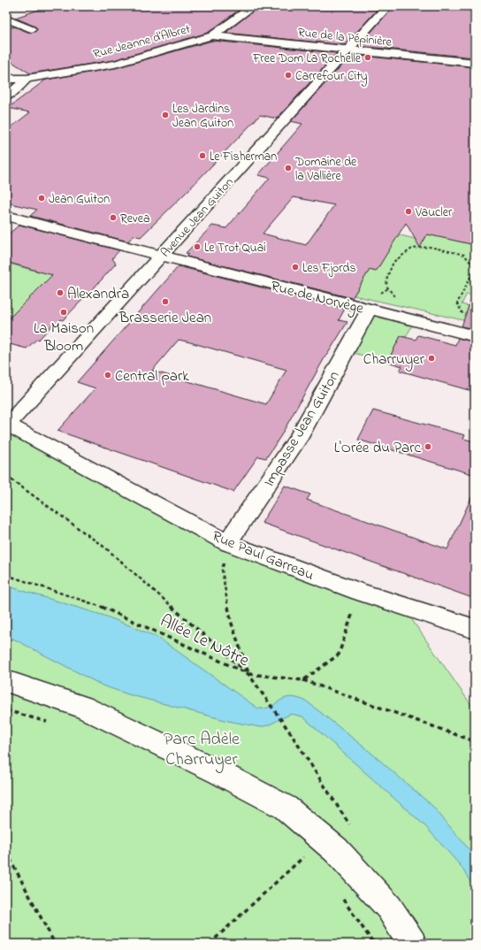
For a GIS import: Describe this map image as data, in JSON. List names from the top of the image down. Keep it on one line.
{"streets":{"street":["Rue de la Pépinière","Rue Jeanne d'Albret","Avenue Jean Guiton","Rue de Norvège","Impasse Jean Guiton","Rue Paul Garreau"],"path":["Allée Le Nôtre"]},"crossings":[["Rue de la Pépinière","Rue Jeanne d'Albret"],["Rue de la Pépinière","Avenue Jean Guiton"],["Avenue Jean Guiton","Rue de Norvège"],["Avenue Jean Guiton","Rue Paul Garreau"],["Rue de Norvège","Impasse Jean Guiton"],["Impasse Jean Guiton","Rue Paul Garreau"]],"parks":["Parc Adèle Charruyer"],"places":["Free Dom La Rochelle","Carrefour City","Les Jardins Jean Guiton","Le Fisherman","Domaine de la Vallière","Jean Guiton","Vaucler","Revea","Le Trot Quai","Les Fjords","Alexandra","Brasserie Jean","La Maison Bloom","Charruyer","Central park","L'Orée du Parc"]}
